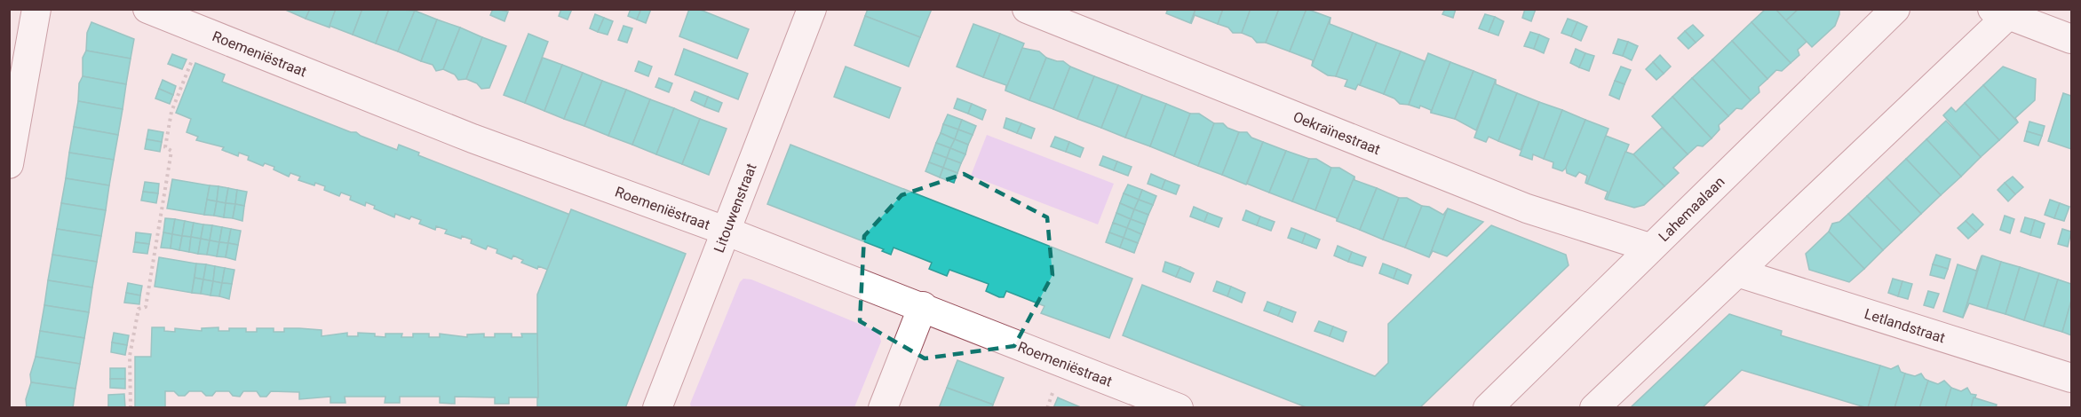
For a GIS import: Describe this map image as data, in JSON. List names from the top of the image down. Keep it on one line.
{"streets":{"street":["Roemeniëstraat","Oekraïnestraat","Lahemaalaan","Litouwenstraat","Letlandstraat"]},"crossings":[["Roemeniëstraat","Litouwenstraat"],["Oekraïnestraat","Lahemaalaan"]]}
